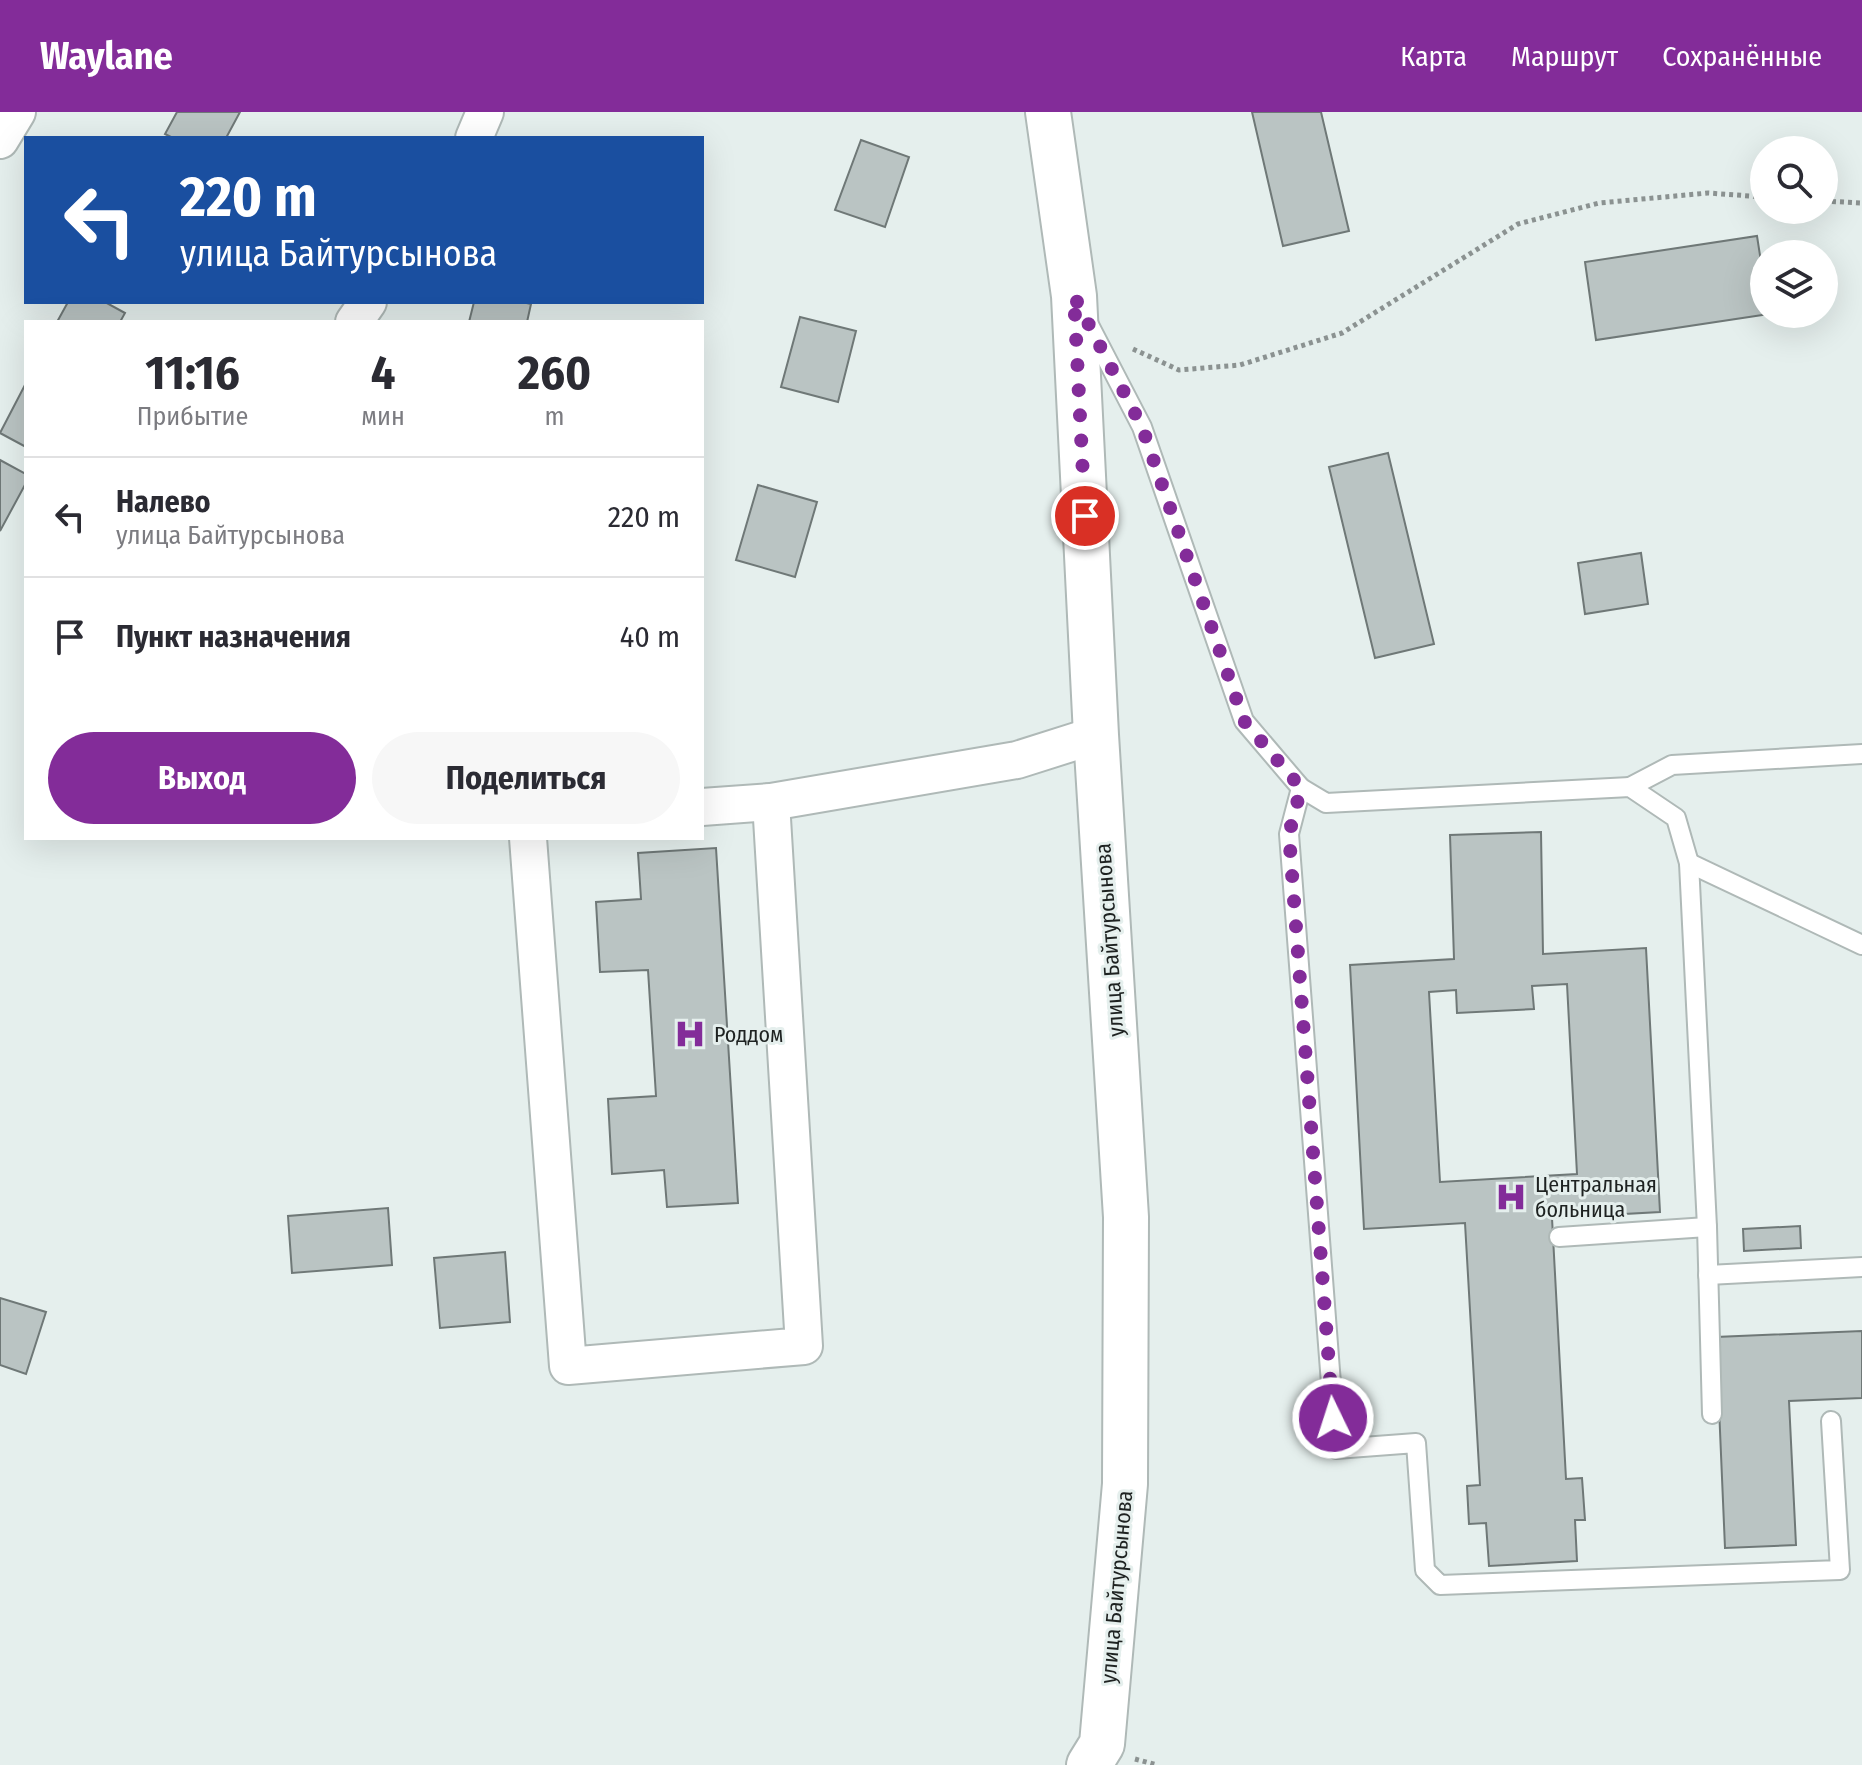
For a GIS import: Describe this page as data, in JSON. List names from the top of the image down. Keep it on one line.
{"streets":{"street":["улица Байтурсынова"]},"places":{"hospital":["Роддом","Центральная больница"]},"page":{"header":"Waylane","nav":["Карта","Маршрут","Сохранённые"],"turn":["220 m","улица Байтурсынова"],"eta":["11:16","Прибытие","4","мин","260","m"],"list":[{"name":"Налево","note":"улица Байтурсынова","value":"220 m"},{"name":"Пункт назначения","value":"40 m"}],"buttons":["Выход","Поделиться"]}}
